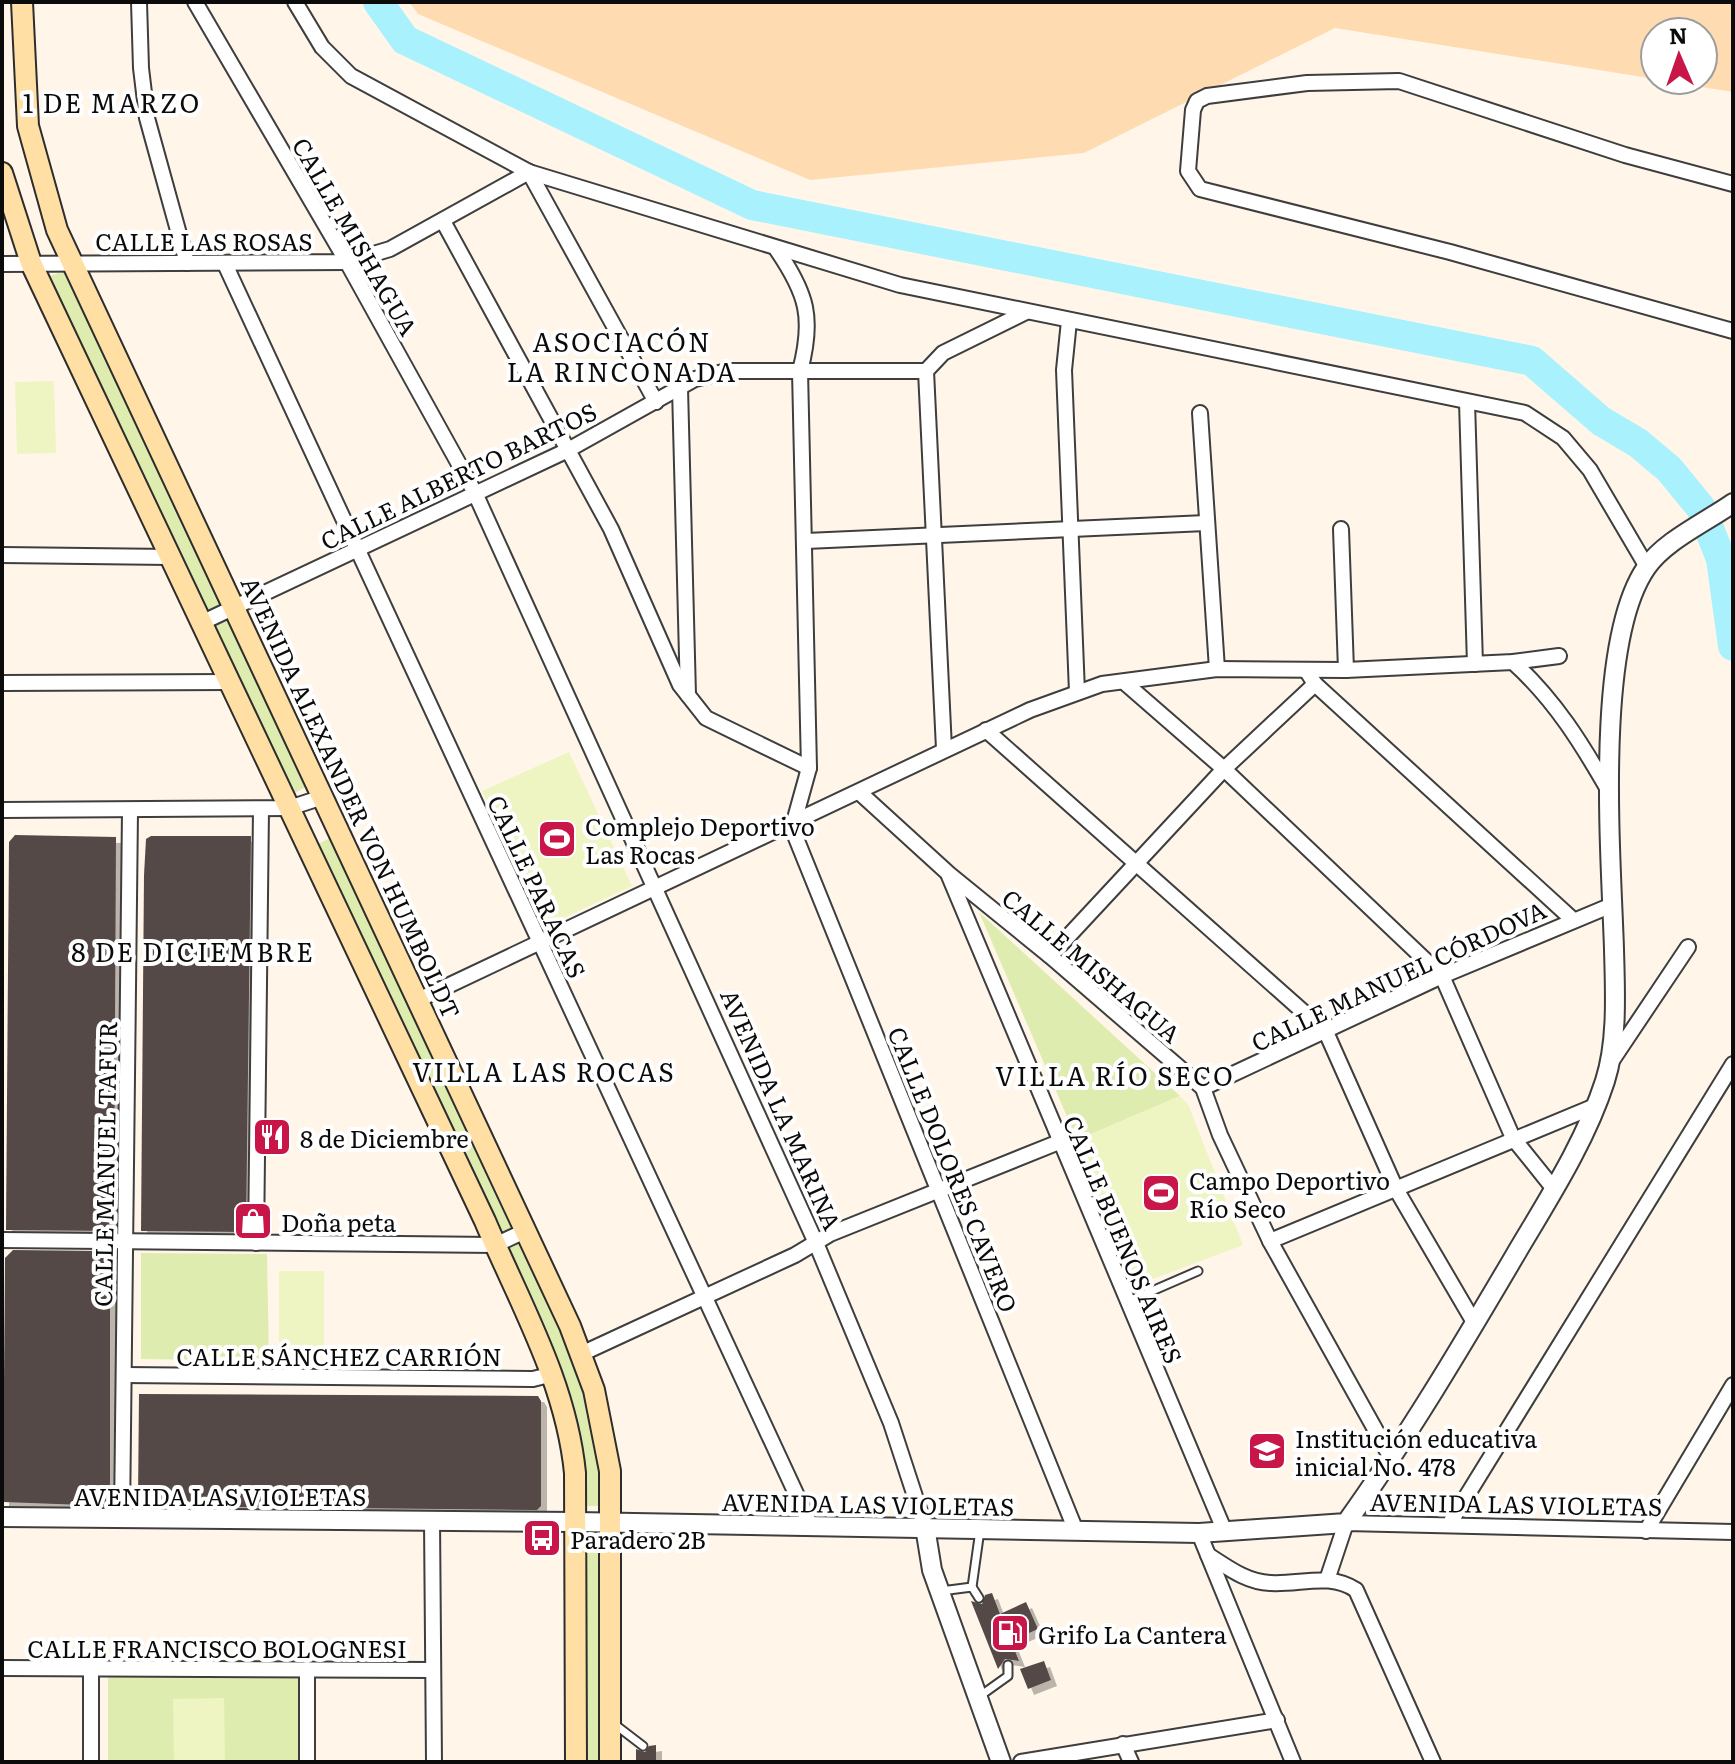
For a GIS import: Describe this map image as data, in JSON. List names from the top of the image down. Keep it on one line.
{"streets":{"main road":["AVENIDA ALEXANDER VON HUMBOLDT"],"street":["CALLE MISHAGUA","CALLE LAS ROSAS","CALLE ALBERTO BARTOS","CALLE PARACAS","CALLE MANUEL CÓRDOVA","AVENIDA LA MARINA","CALLE MANUEL TAFUR","CALLE DOLORES CAVERO","CALLE BUENOS AIRES","CALLE SÁNCHEZ CARRIÓN","AVENIDA LAS VIOLETAS","CALLE FRANCISCO BOLOGNESI"]},"crossings":[["CALLE MISHAGUA","CALLE LAS ROSAS"],["CALLE MISHAGUA","CALLE ALBERTO BARTOS"],["CALLE MISHAGUA","CALLE MANUEL CÓRDOVA"],["CALLE MISHAGUA","AVENIDA LA MARINA"],["CALLE MISHAGUA","CALLE BUENOS AIRES"],["CALLE LAS ROSAS","AVENIDA ALEXANDER VON HUMBOLDT"],["CALLE LAS ROSAS","CALLE PARACAS"],["CALLE ALBERTO BARTOS","AVENIDA ALEXANDER VON HUMBOLDT"],["CALLE ALBERTO BARTOS","CALLE PARACAS"],["CALLE ALBERTO BARTOS","AVENIDA LA MARINA"],["AVENIDA ALEXANDER VON HUMBOLDT","AVENIDA LAS VIOLETAS"],["CALLE PARACAS","AVENIDA LAS VIOLETAS"],["AVENIDA LA MARINA","AVENIDA LAS VIOLETAS"],["CALLE MANUEL TAFUR","CALLE SÁNCHEZ CARRIÓN"],["CALLE MANUEL TAFUR","AVENIDA LAS VIOLETAS"],["CALLE DOLORES CAVERO","AVENIDA LAS VIOLETAS"],["CALLE BUENOS AIRES","AVENIDA LAS VIOLETAS"]],"districts":["1 DE MARZO","ASOCIACÓN LA RINCONADA","8 DE DICIEMBRE","VILLA LAS ROCAS","VILLA RÍO SECO"],"places":{"sports":["Complejo Deportivo Las Rocas","Campo Deportivo Río Seco"],"restaurant":["8 de Diciembre"],"shop":["Doña peta"],"school or university":["Institución educativa inicial No. 478"],"bus stop":["Paradero 2B"],"fuel station":["Grifo La Cantera"]},"north":"top"}
